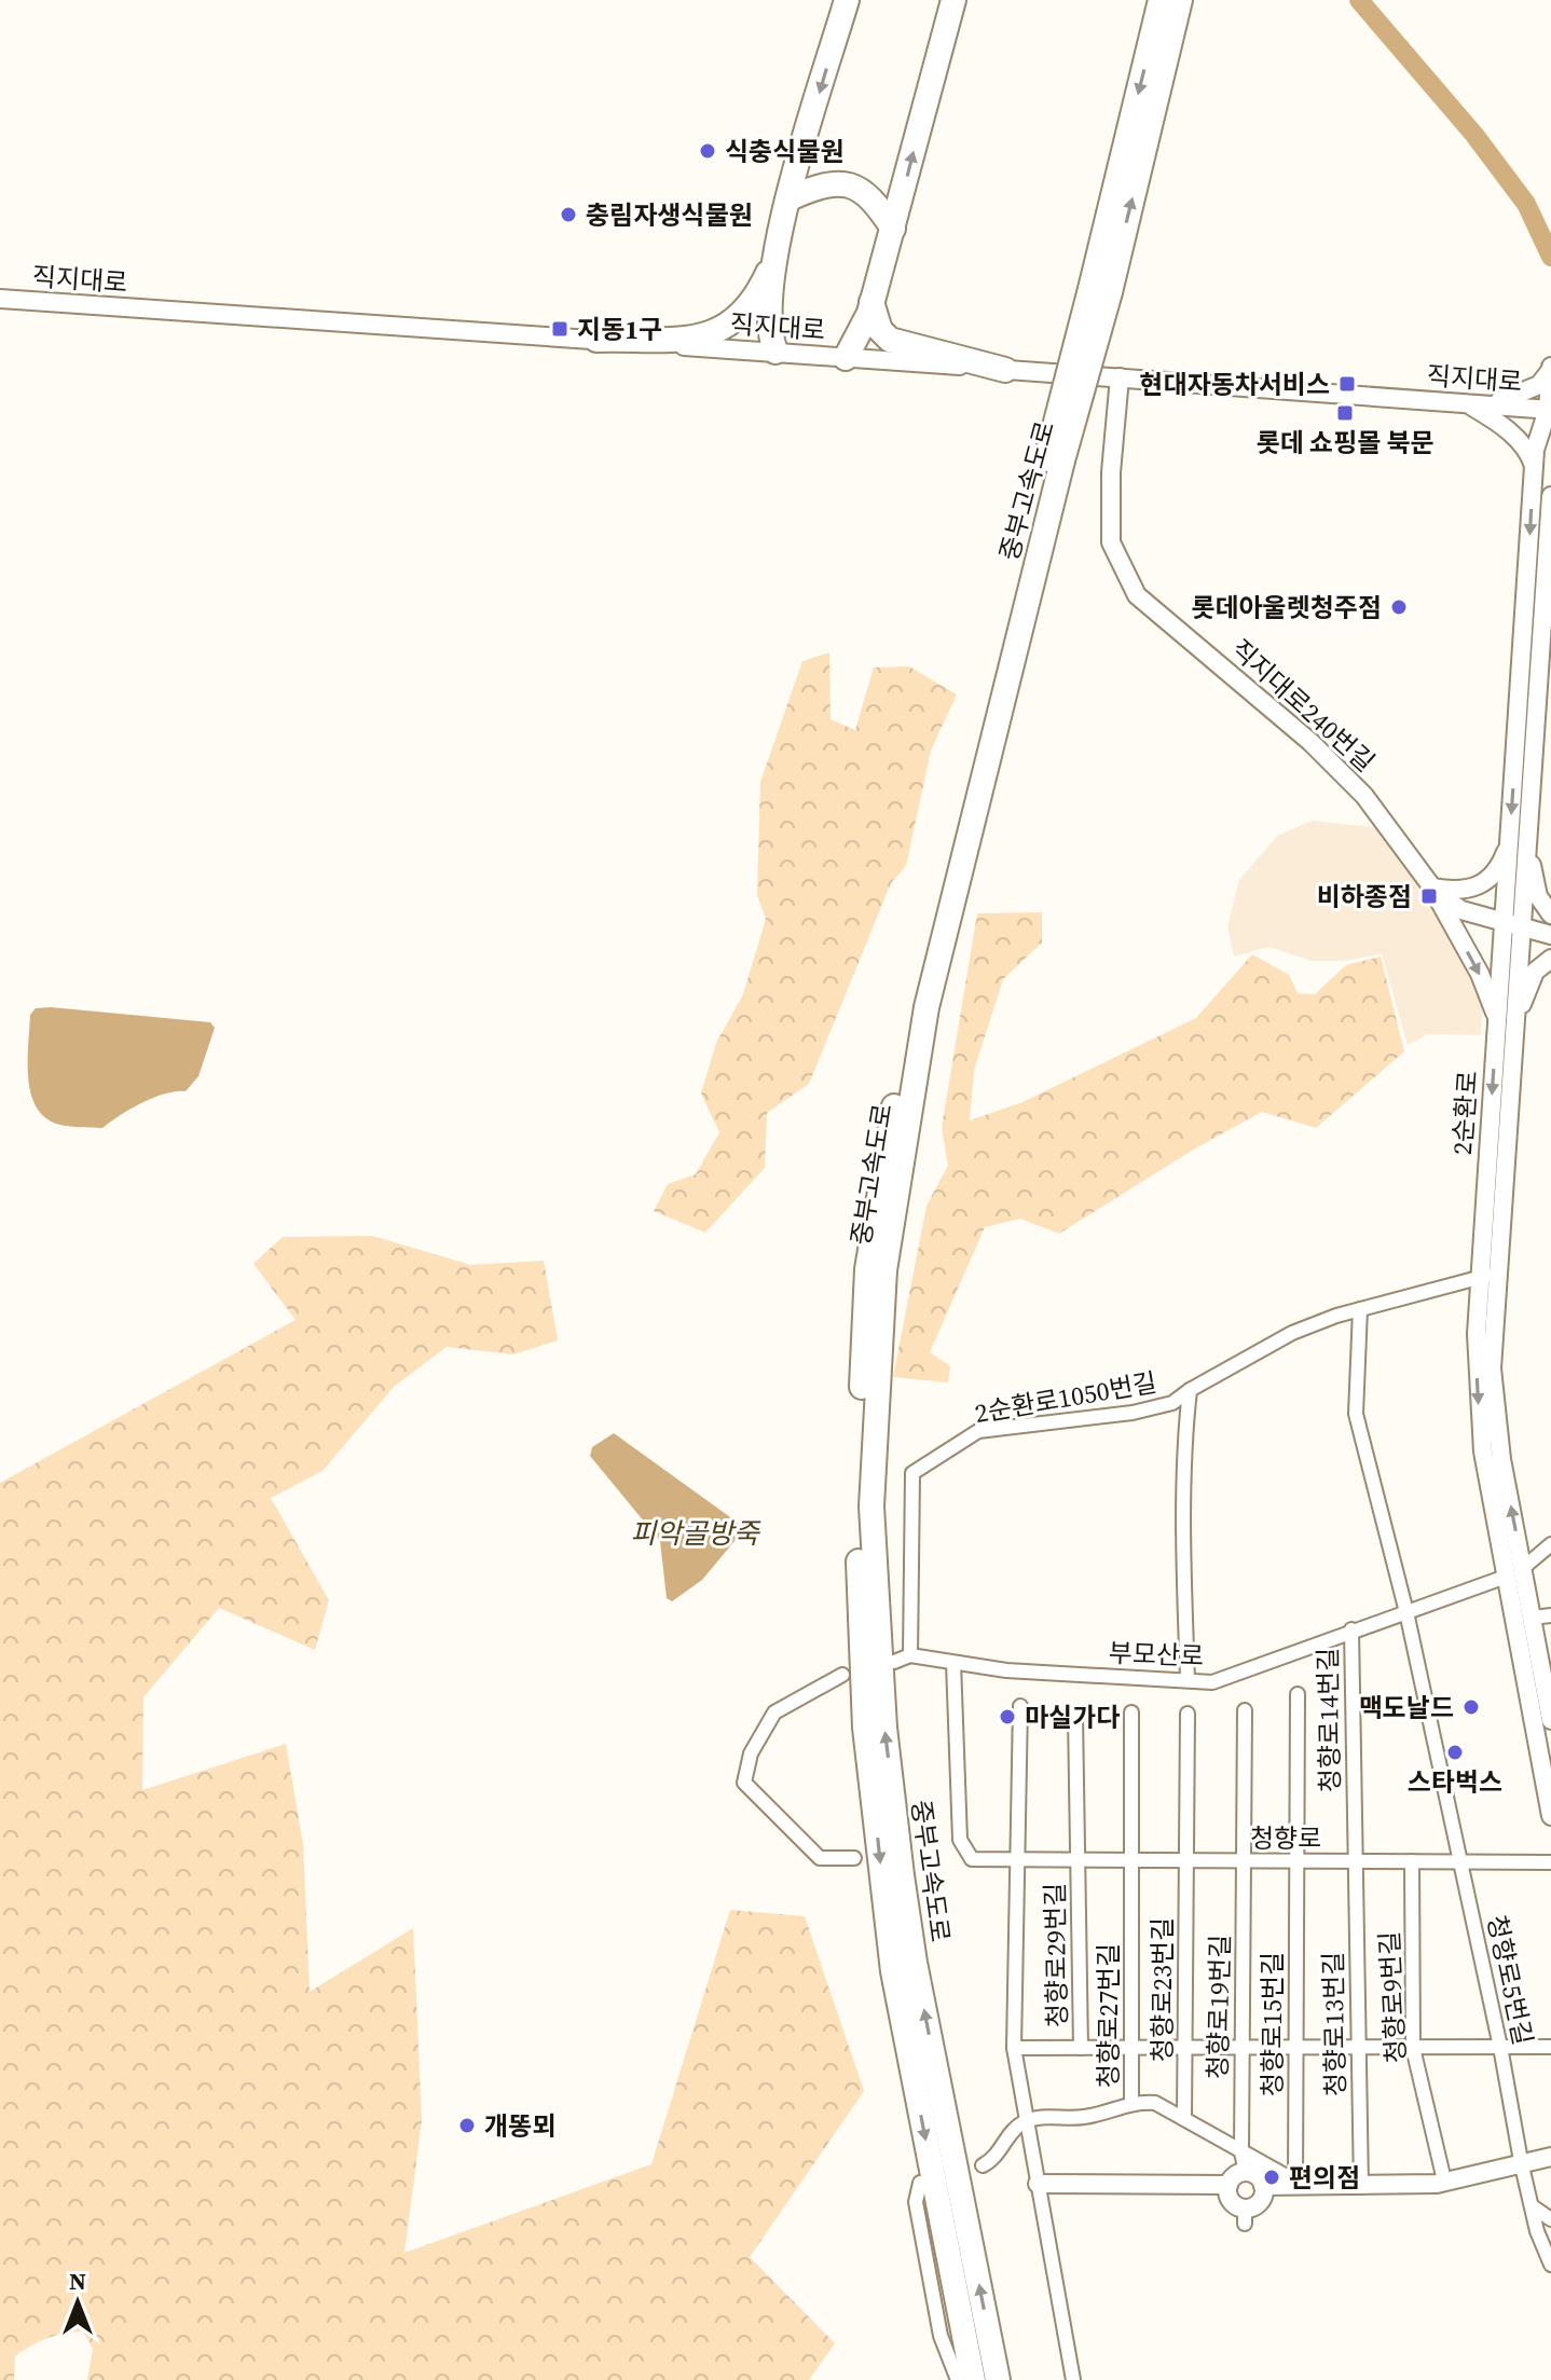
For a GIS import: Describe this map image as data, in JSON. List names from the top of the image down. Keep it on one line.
{"streets":{"highway":["중부고속도로"],"main road":["직지대로","직지대로240번길","2순환로"],"street":["2순환로1050번길","부모산로","청향로14번길","청향로","청향로29번길","청향로5번길","청향로23번길","청향로9번길","청향로19번길","청향로27번길","청향로15번길","청향로13번길"]},"crossings":[["직지대로","직지대로240번길"],["직지대로","2순환로"],["직지대로240번길","2순환로"],["2순환로","2순환로1050번길"],["2순환로","부모산로"],["2순환로1050번길","부모산로"],["부모산로","청향로14번길"],["부모산로","청향로"],["부모산로","청향로5번길"],["청향로14번길","청향로"],["청향로14번길","청향로13번길"],["청향로","청향로29번길"],["청향로","청향로5번길"],["청향로","청향로23번길"],["청향로","청향로9번길"],["청향로","청향로19번길"],["청향로","청향로27번길"],["청향로","청향로15번길"],["청향로","청향로13번길"]],"water":["피악골방죽"],"places":{"other":["식충식물원","충림자생식물원","롯데아울렛청주점","맥도날드","마실가다","스타벅스","개똥뫼","편의점"],"transit":["지동1구","현대자동차서비스","롯데 쇼핑몰 북문","비하종점"]},"north":"top"}
